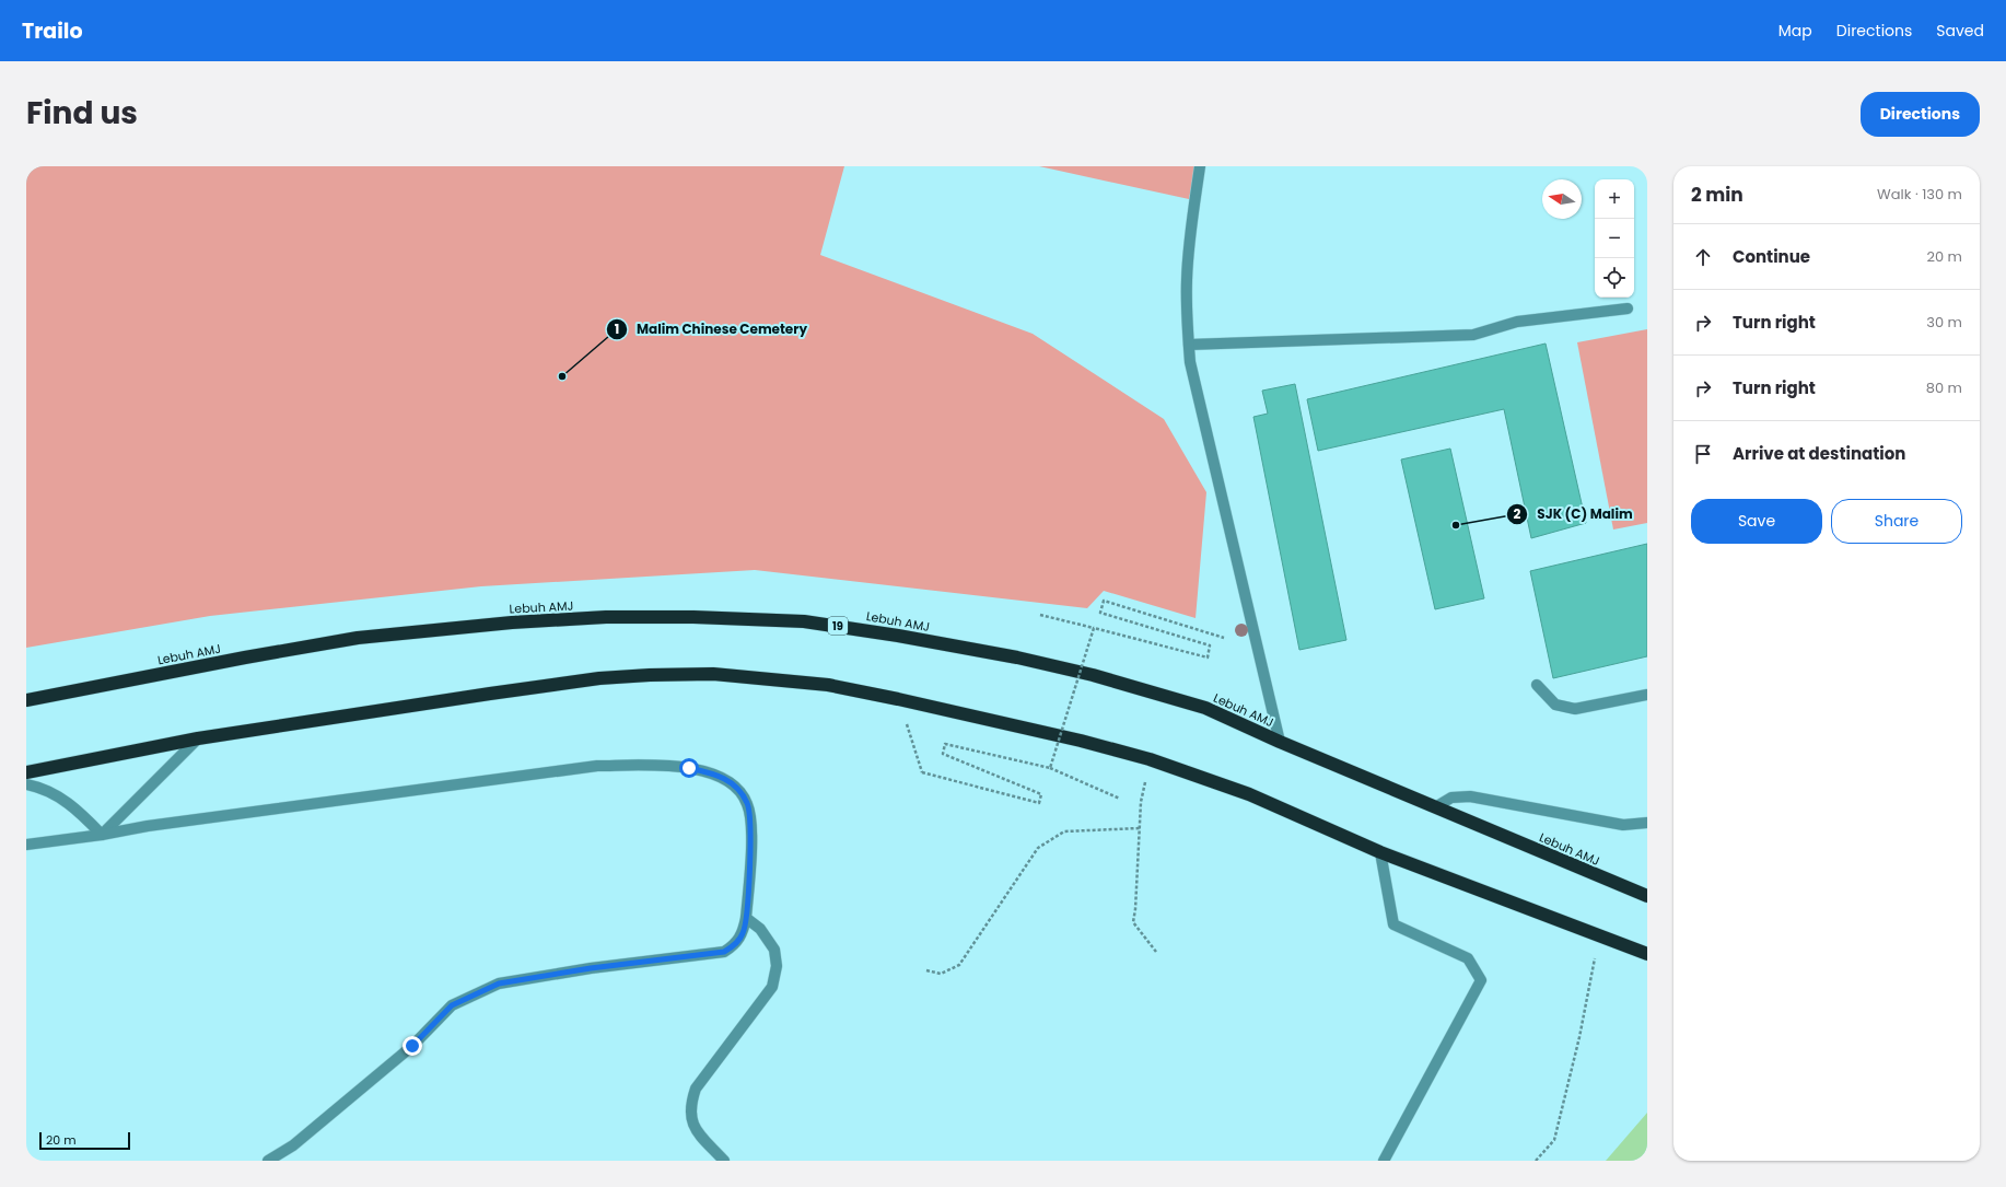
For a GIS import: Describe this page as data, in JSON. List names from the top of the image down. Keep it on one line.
{"streets":{"highway":["Lebuh AMJ","19"]},"places":["Malim Chinese Cemetery","SJK (C) Malim"],"scale_bar":"20 m","north":"left","page":{"header":"Trailo","nav":["Map","Directions","Saved"],"title":"Find us","buttons":["Directions",["Save","Share"]],"heading":["2 min","Walk · 130 m"],"map_buttons":["+","−"],"list":[["Continue","20 m"],["Turn right","30 m"],["Turn right","80 m"],"Arrive at destination"],"scale":"20 m"}}
